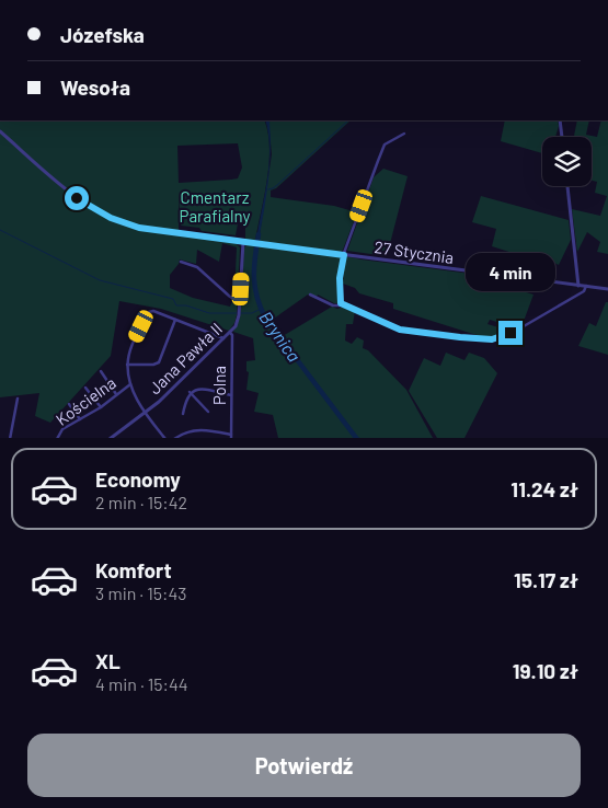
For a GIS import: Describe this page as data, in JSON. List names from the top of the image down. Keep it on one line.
{"streets":{"street":["27 Stycznia","Jana Pawła II","Polna","Kościelna"]},"crossings":[["27 Stycznia","Jana Pawła II"],["Jana Pawła II","Polna"]],"water":["Brynica"],"parks":["Cmentarz Parafialny"],"page":{"banner":["Józefska","Wesoła"],"bubble":"4 min","list":[{"name":"Economy","note":"2 min · 15:42","value":"11.24 zł"},{"name":"Komfort","note":"3 min · 15:43","value":"15.17 zł"},{"name":"XL","note":"4 min · 15:44","value":"19.10 zł"}],"buttons":"Potwierdź"}}
